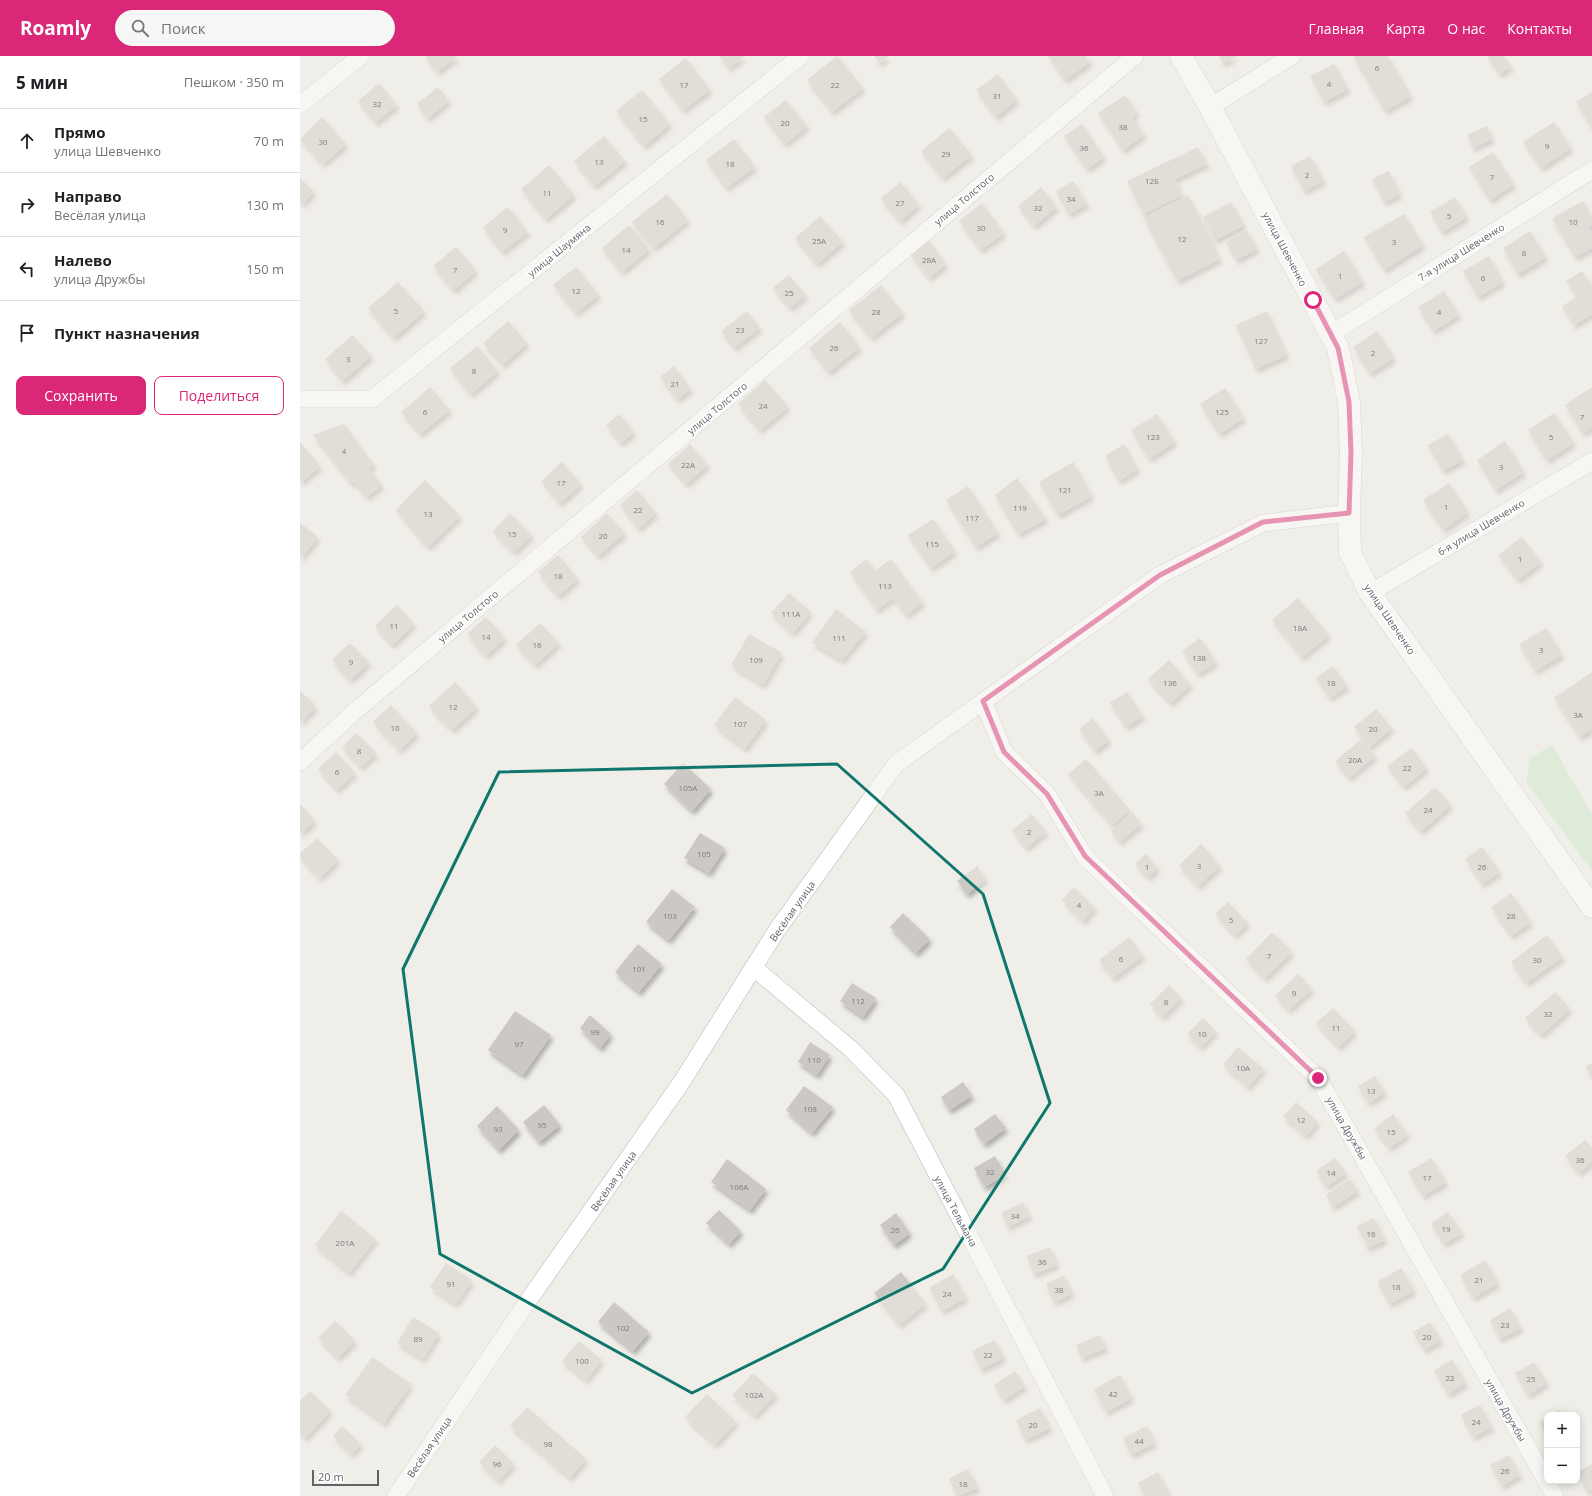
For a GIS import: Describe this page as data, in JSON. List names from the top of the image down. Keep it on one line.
{"streets":{"main road":["улица Шевченко"],"street":["улица Толстого","улица Шаумяна","7-я улица Шевченко","6-я улица Шевченко","Весёлая улица","улица Дружбы","улица Тельмана"]},"crossings":[["улица Шевченко","7-я улица Шевченко"],["улица Шевченко","6-я улица Шевченко"],["улица Шевченко","Весёлая улица"],["Весёлая улица","улица Дружбы"],["Весёлая улица","улица Тельмана"]],"house_numbers":["6","4","17","22","31","32","15","20","38","30","9","36","29","13","18","2","7","12Б","11","34","27","32","5","16","10","30","9","12","25А","3","14","8","28А","7","1","6","12","25","5","28","4","23","127","26","2","3","8","21","24","6","125","7","123","5","4","22А","3","17","121","1","119","22","13","117","15","20","115","1","18","113","111А","11","18А","14","111","16","3","138","109","9","136","18","12","3А","107","10","20","8","20А","22","6","105А","3А","24","2","105","3","1","26","4","103","28","5","7","6","30","101","9","112","8","32","11","99","10","97","110","10А","13","108","12","95","93","15","36","32","14","17","106А","34","19","26","16","201А","36","21","91","18","38","24","23","102","20","89","22","100","22","25","42","102А","24","20","44","98","96","26","18"],"scale_bar":"20 m","page":{"header":"Roamly","search":"Поиск","nav":["Главная","Карта","О нас","Контакты"],"heading":["5 мин","Пешком · 350 m"],"list":[["Прямо","улица Шевченко","70 m"],["Направо","Весёлая улица","130 m"],["Налево","улица Дружбы","150 m"],"Пункт назначения"],"buttons":["Сохранить","Поделиться"],"map_buttons":["+","−"],"scale":"20 m"}}
